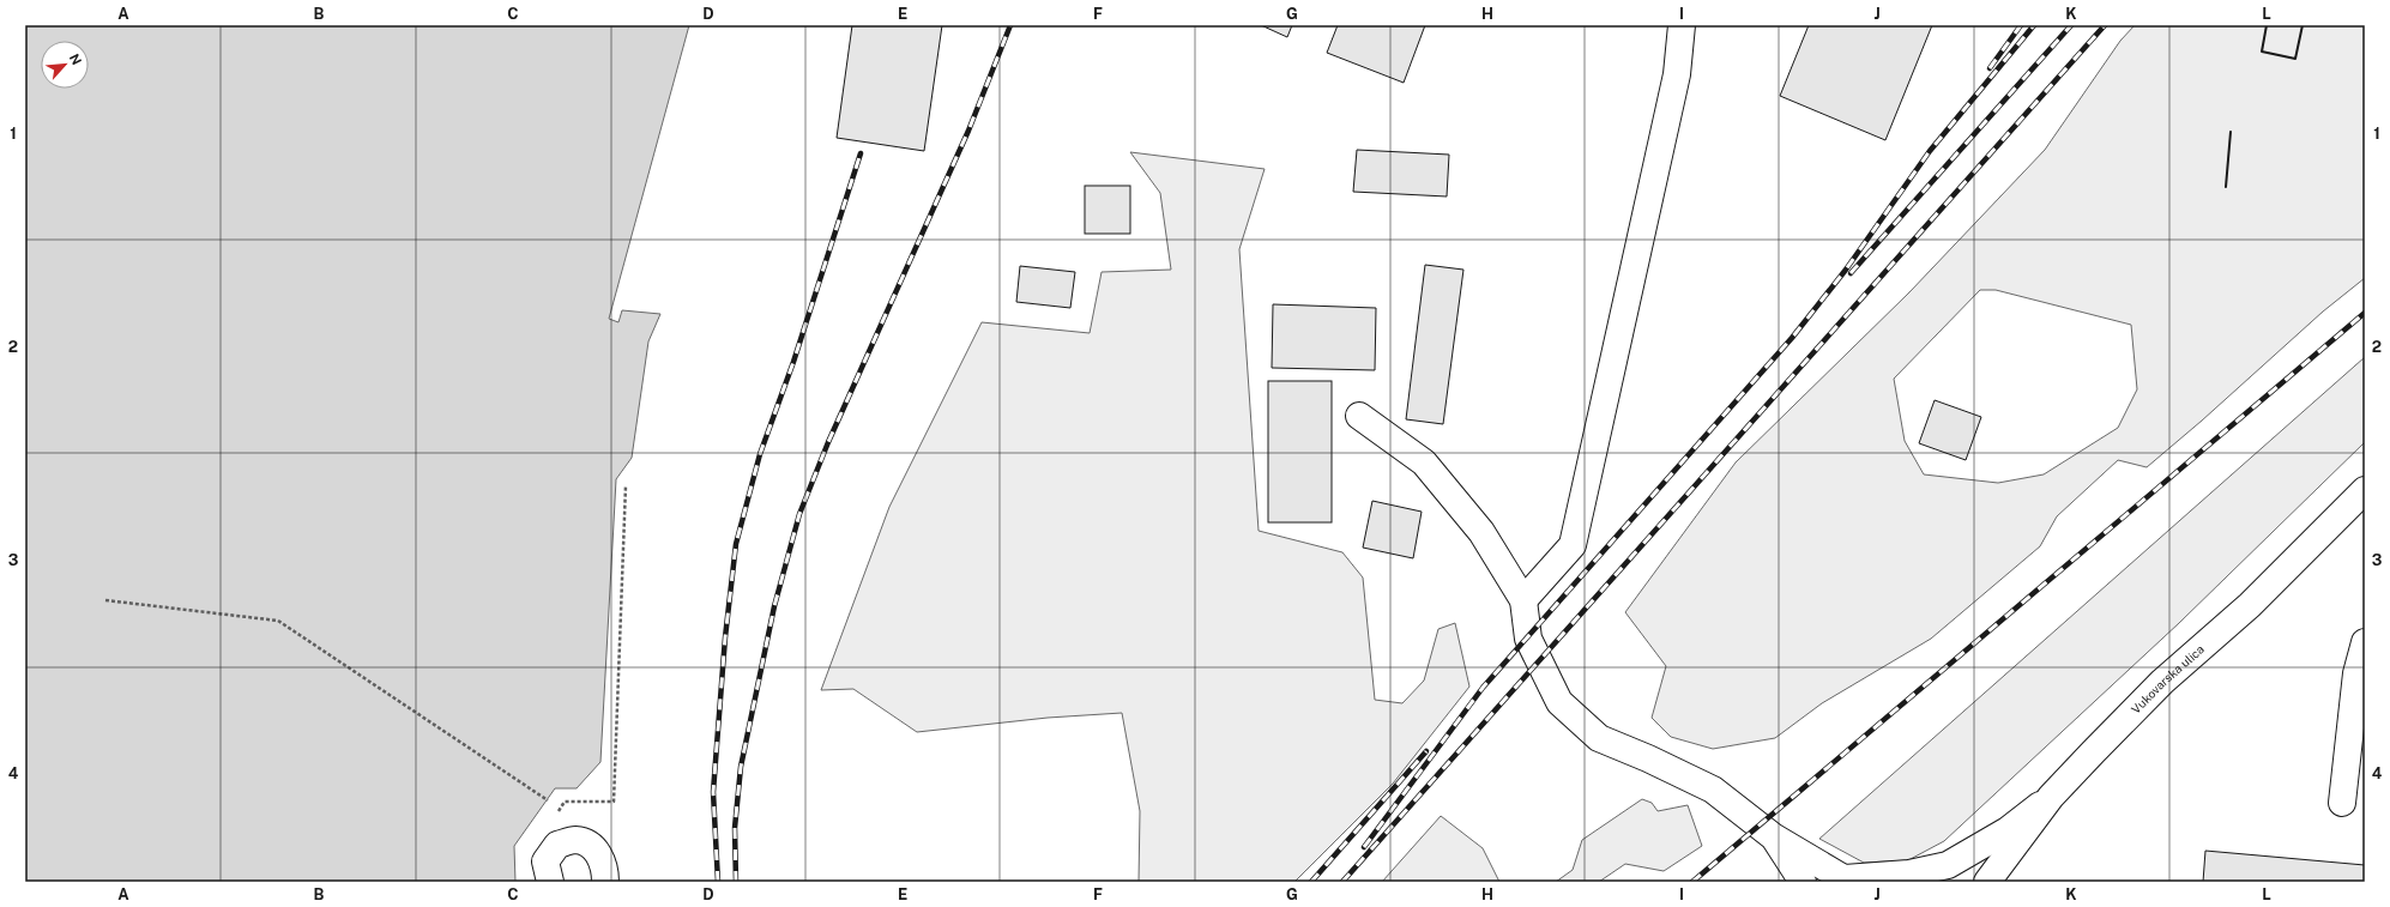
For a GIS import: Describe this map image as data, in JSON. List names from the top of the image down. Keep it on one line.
{"streets":{"street":["Vukovarska ulica"]},"north":"top right","grid":{"columns":["A","B","C","D","E","F","G","H","I","J","K","L"],"rows":["1","2","3","4"]}}
